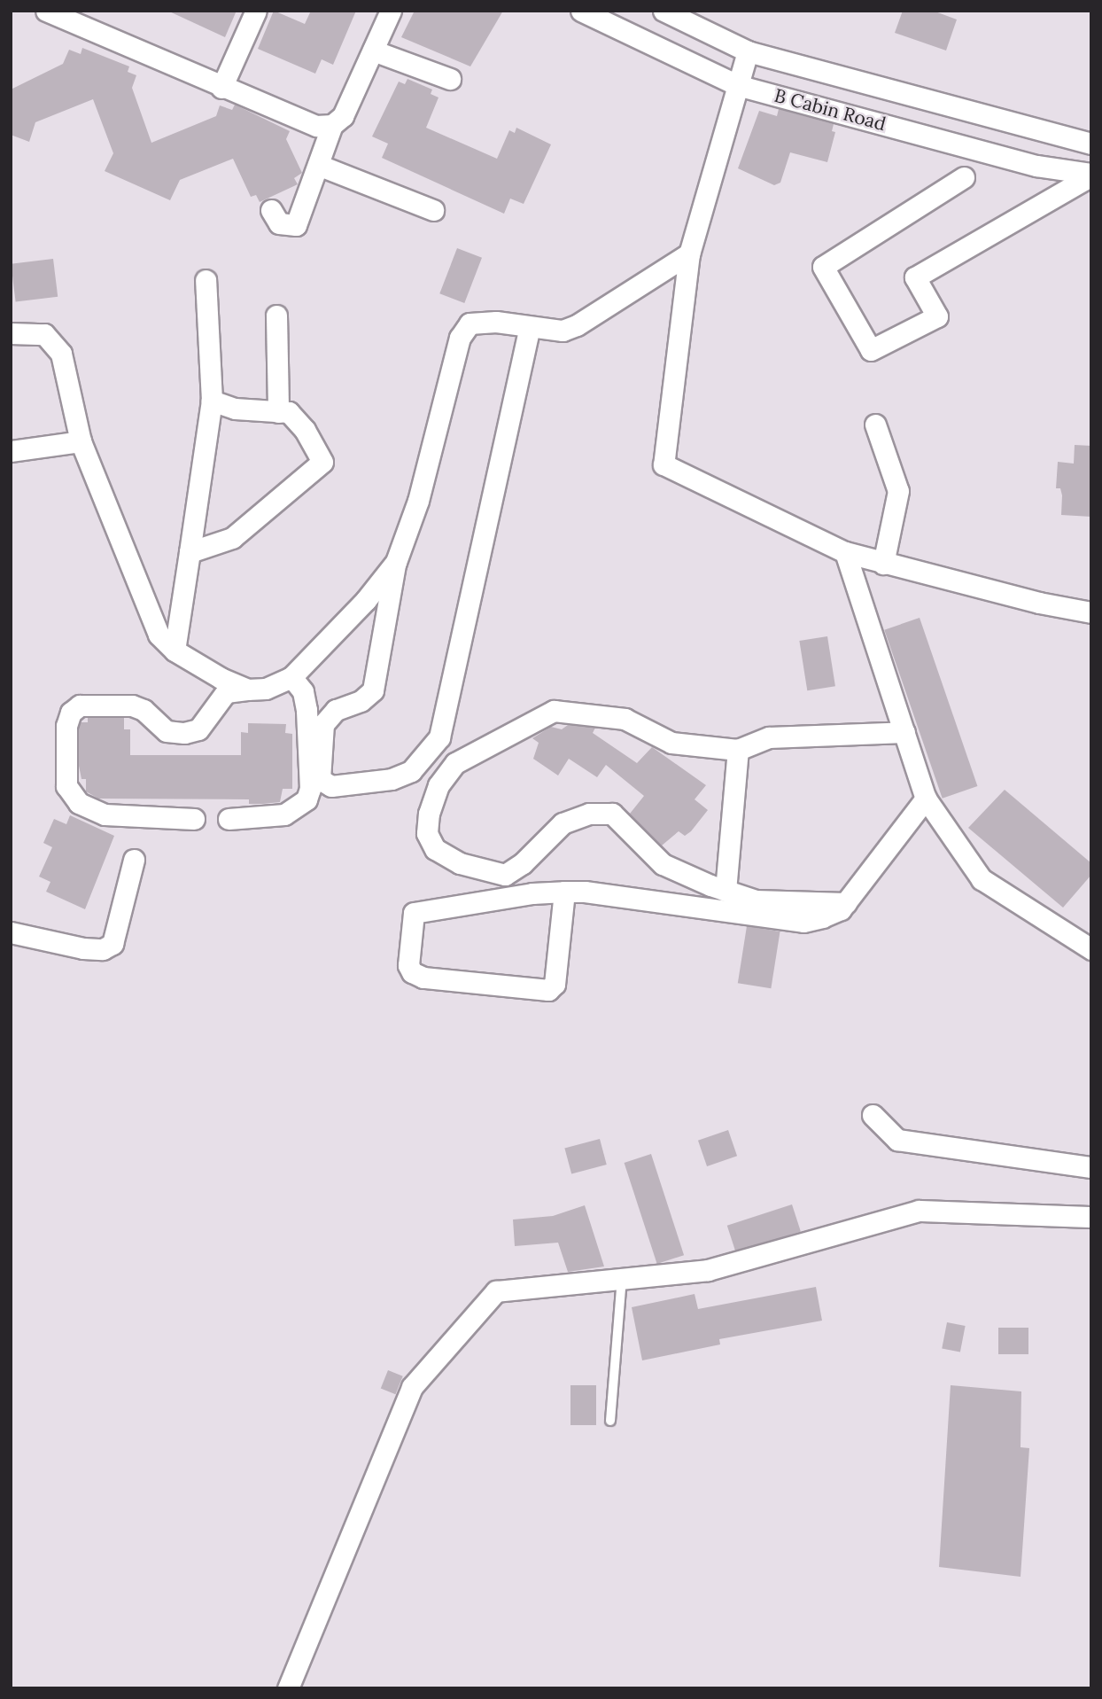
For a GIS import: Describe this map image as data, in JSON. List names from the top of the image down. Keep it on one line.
{"streets":{"street":["B Cabin Road"]}}
